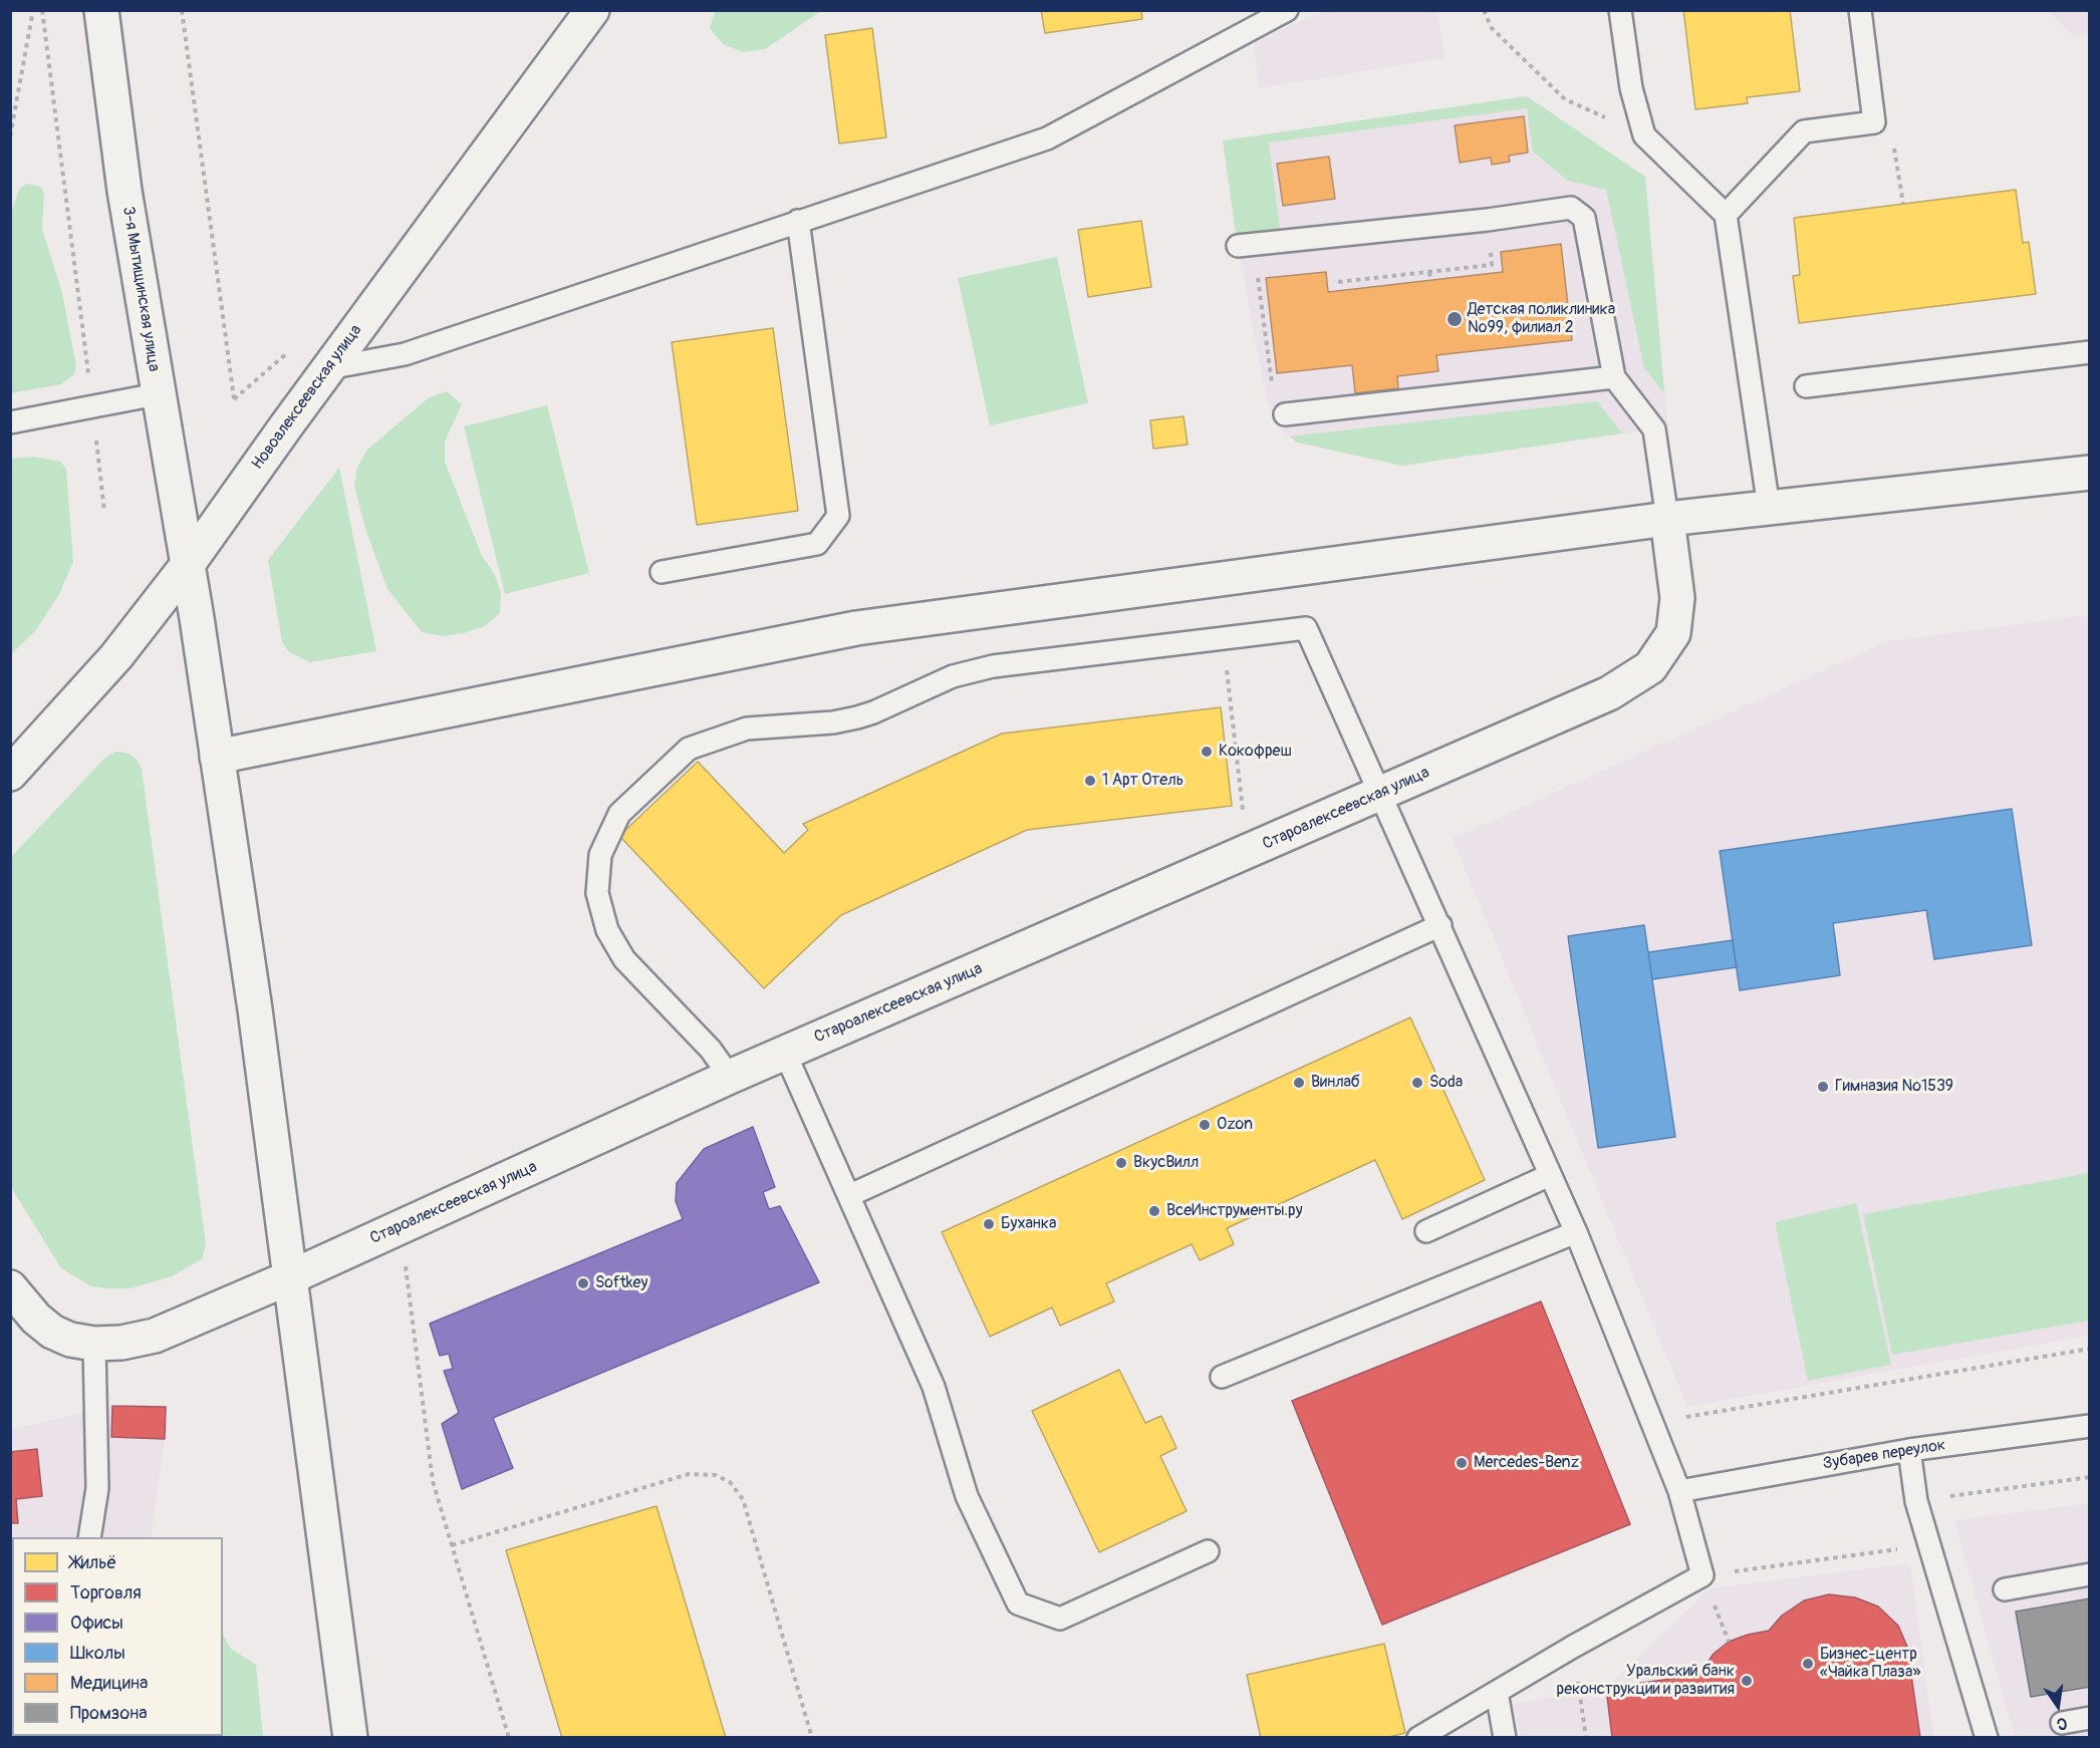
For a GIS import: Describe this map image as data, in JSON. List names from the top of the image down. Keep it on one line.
{"streets":{"street":["3-я Мытищинская улица","Новоалексеевская улица","Староалексеевская улица"],"lane":["Зубарев переулок"]},"crossings":[["3-я Мытищинская улица","Новоалексеевская улица"],["3-я Мытищинская улица","Староалексеевская улица"]],"places":["Детская поликлиника №99, филиал 2","Кокофреш","1 Арт Отель","Винлаб","Soda","Гимназия №1539","Ozon","ВкусВилл","ВсеИнструменты.ру","Буханка","Softkey","Mercedes-Benz","Бизнес-центр «Чайка Плаза»","Уральский банк реконструкции и развития"],"legend":["Жильё","Торговля","Офисы","Школы","Медицина","Промзона"],"north":"bottom"}
